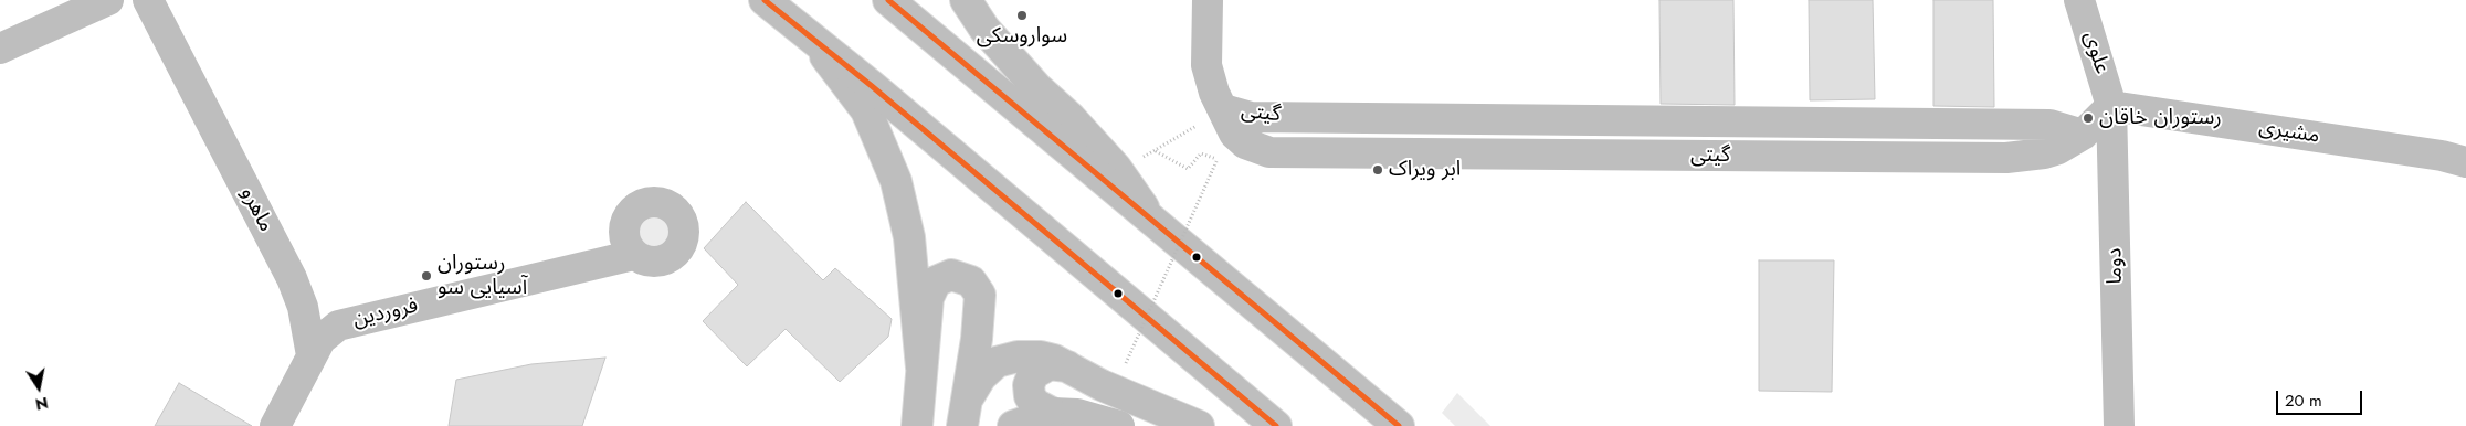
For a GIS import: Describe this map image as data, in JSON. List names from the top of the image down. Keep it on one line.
{"streets":{"main road":["علوی","گیتی","مشیری","ماهرو","دوما","فروردین"]},"crossings":[["علوی","گیتی"],["علوی","مشیری"],["علوی","دوما"],["گیتی","مشیری"],["گیتی","دوما"],["مشیری","دوما"],["ماهرو","فروردین"]],"places":["سواروسکی","رستوران خاقان","ابر ویراک","رستوران آسیایی سو"],"scale_bar":"20 m","north":"bottom"}
